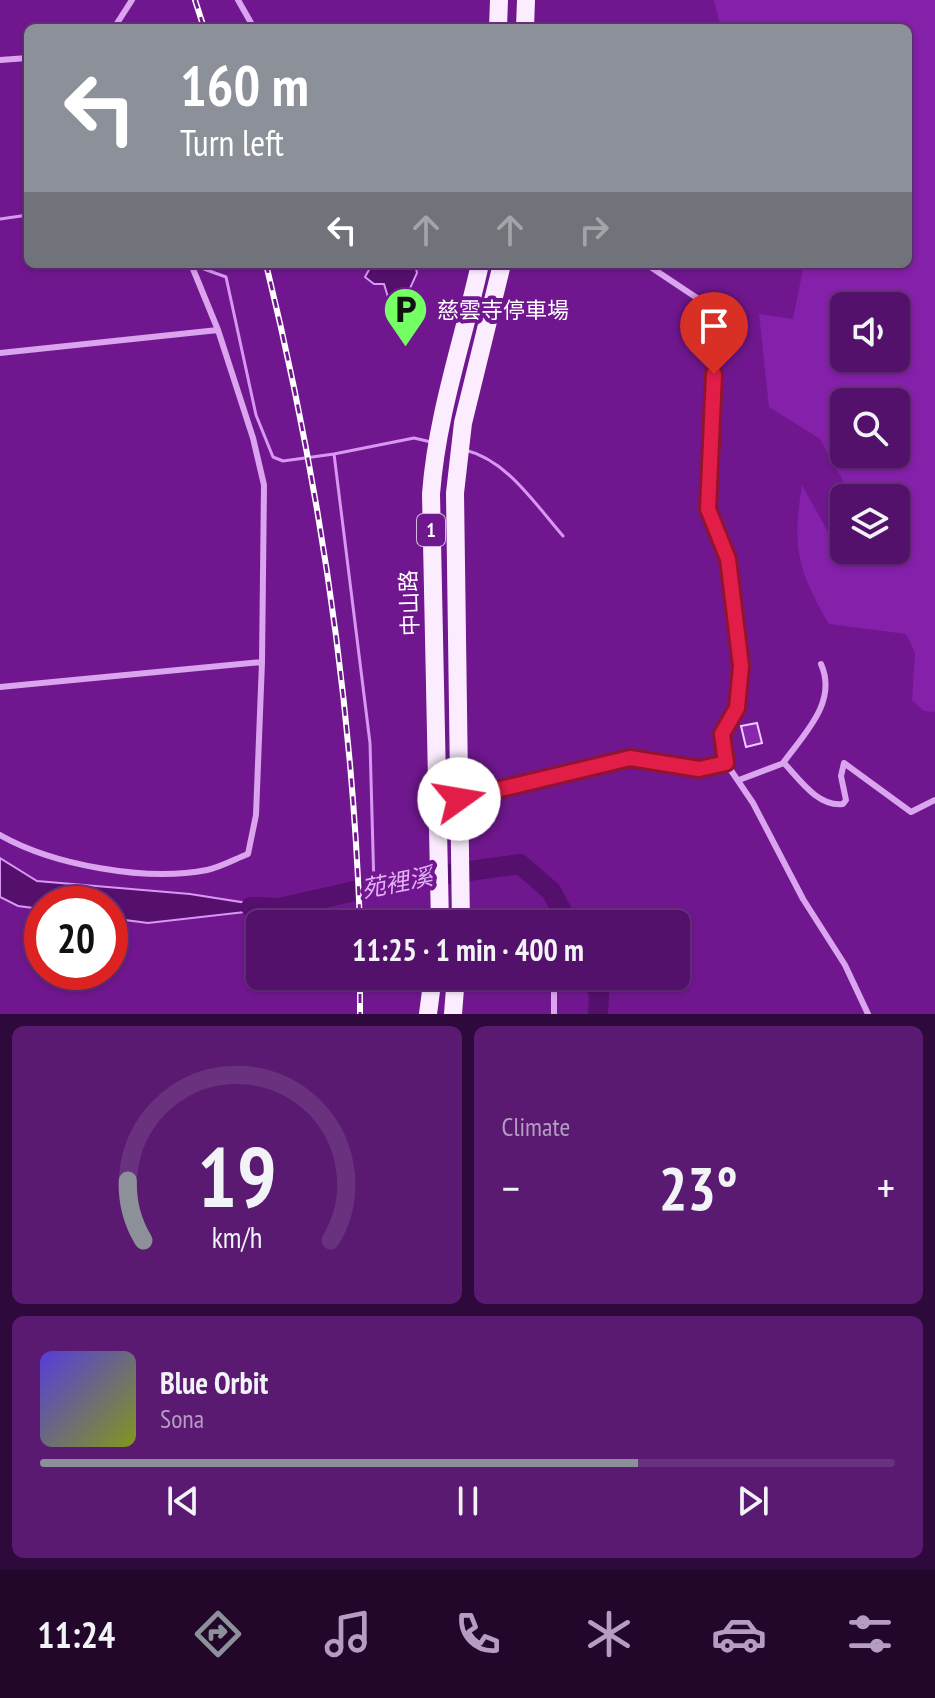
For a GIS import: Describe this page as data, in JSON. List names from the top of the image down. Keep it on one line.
{"streets":{"main road":["1","中山路"]},"crossings":[["1","中山路"]],"water":["苑裡溪"],"places":{"parking":["慈雲寺停車場"]},"page":{"turn":["160 m","Turn left"],"limit":"20","trip":"11:25 · 1 min · 400 m","tile":"Climate","heat":["−","23°","+"],"song":["Blue Orbit","Sona"],"tabs":"11:24","gauge":["19","km/h"]}}
